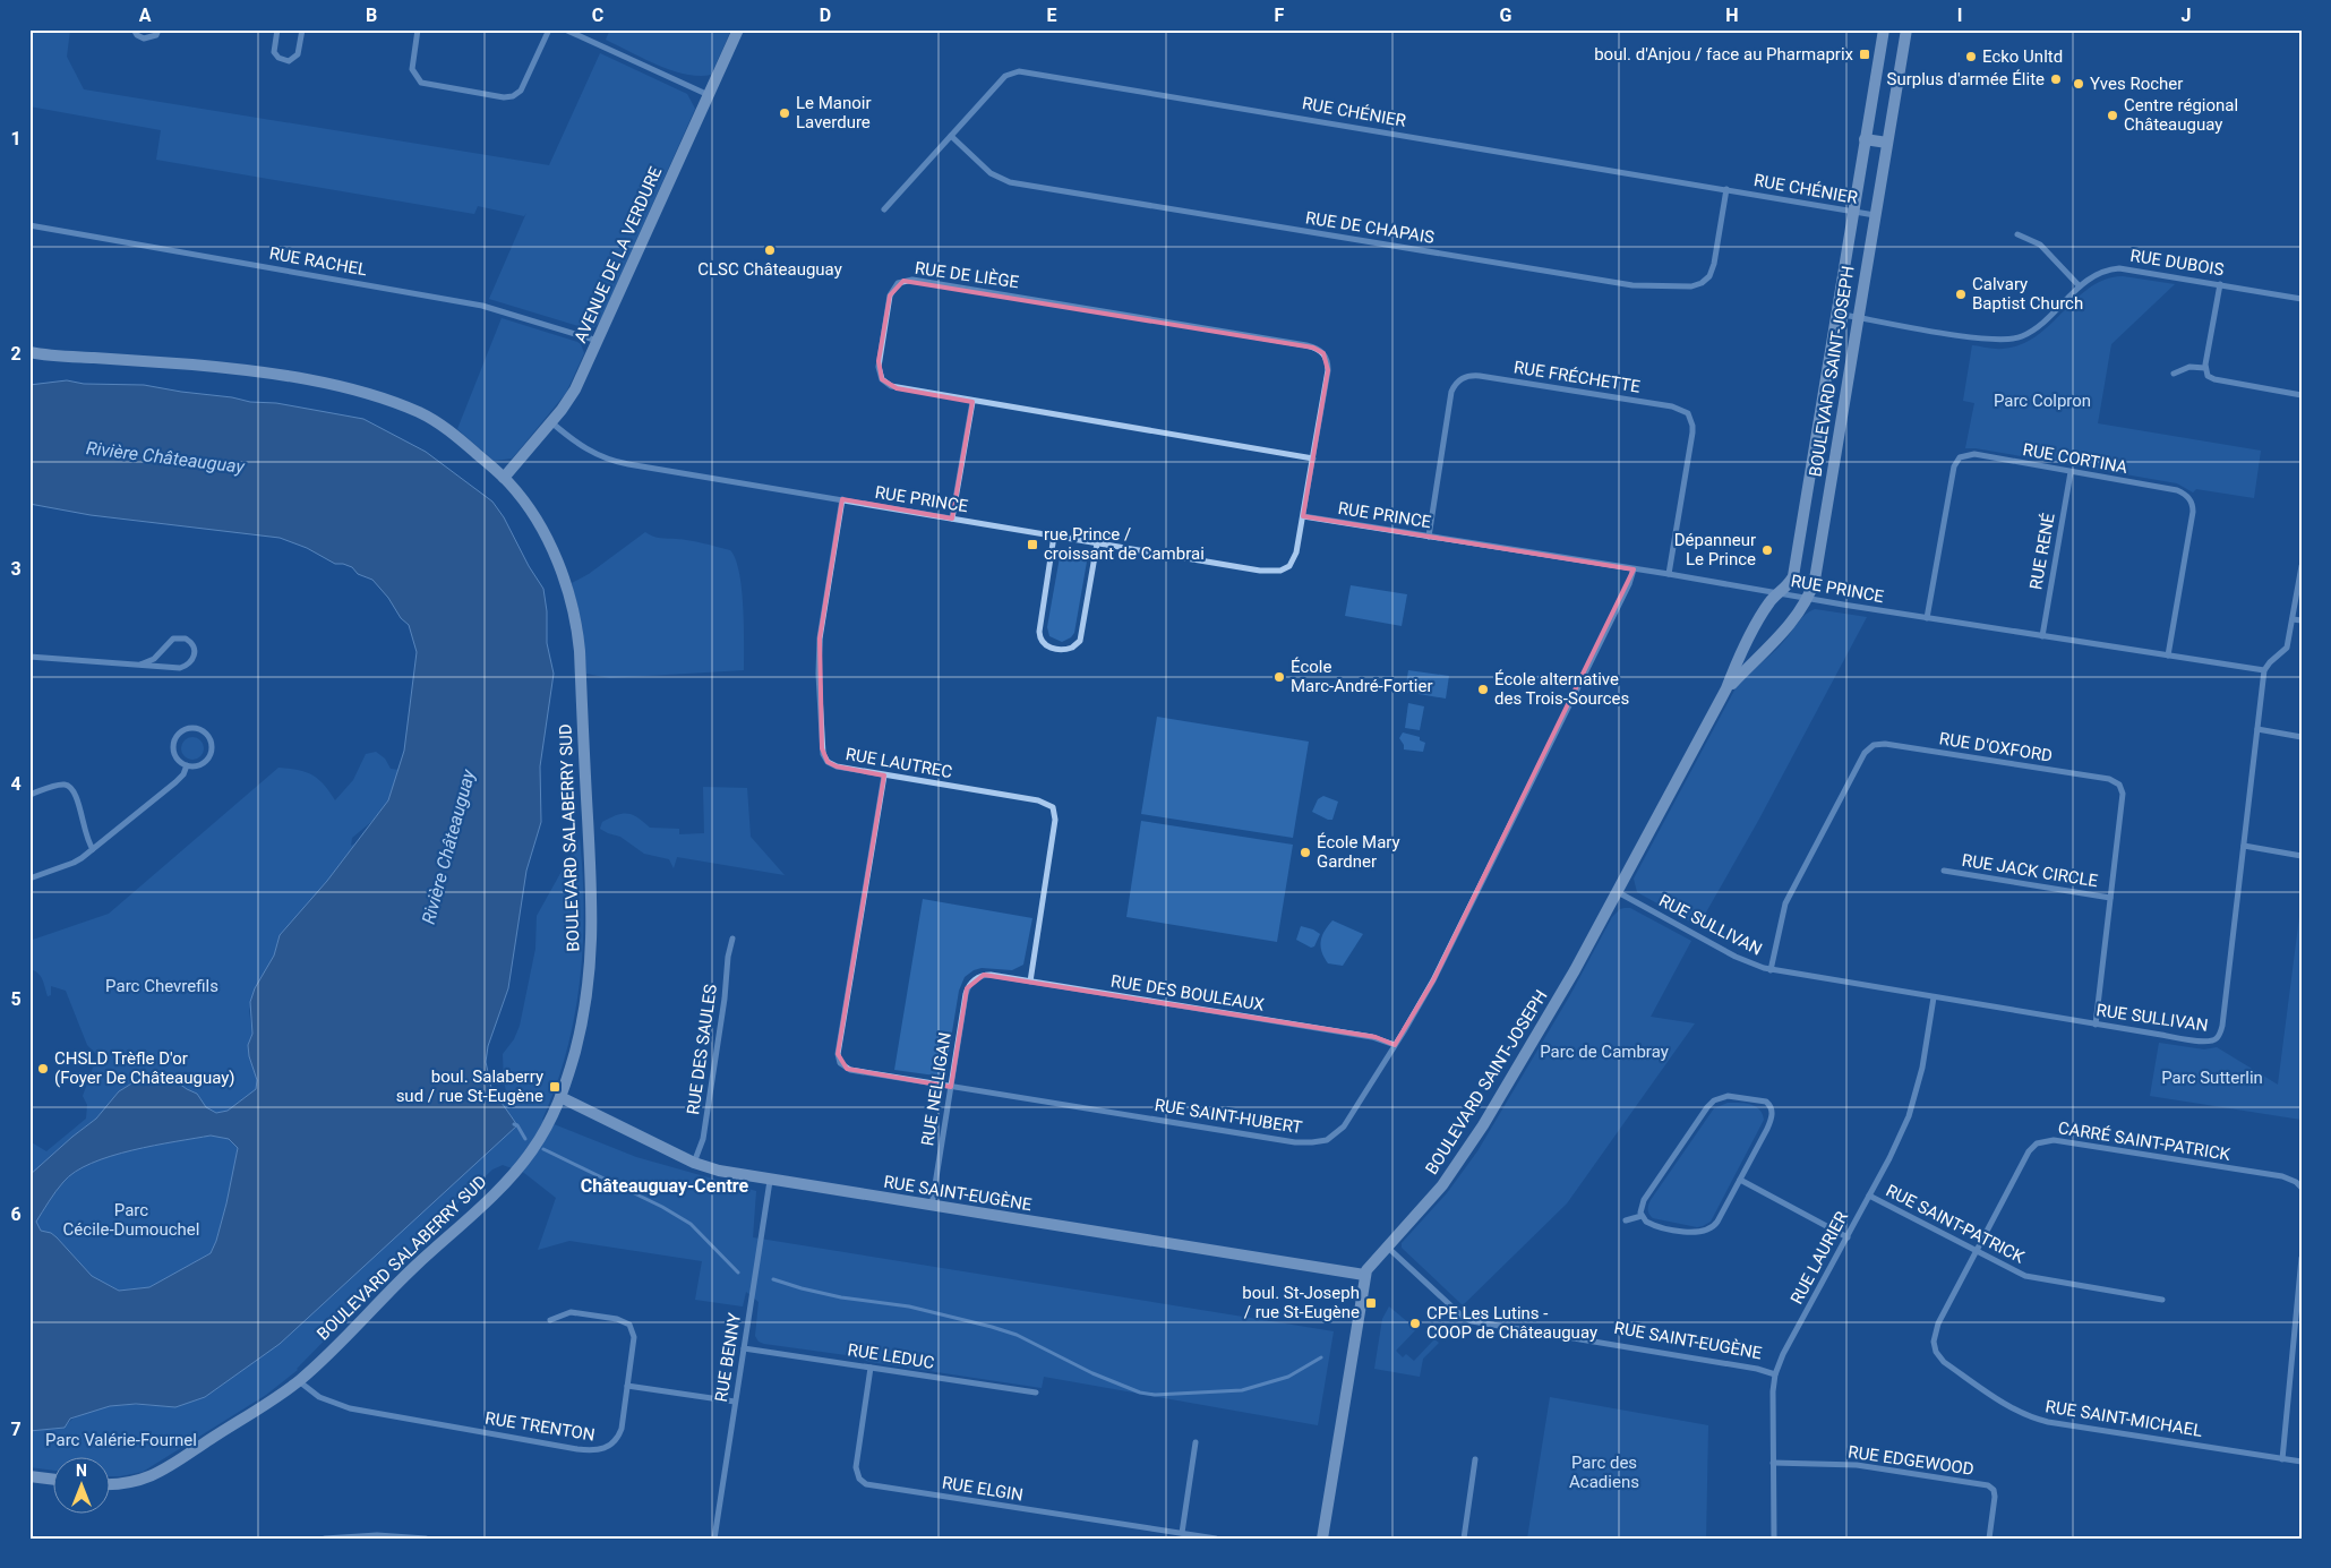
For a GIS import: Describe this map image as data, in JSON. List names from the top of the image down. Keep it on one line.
{"streets":{"street":["RUE CHÉNIER","RUE DE CHAPAIS","AVENUE DE LA VERDURE","RUE RACHEL","RUE DUBOIS","RUE DE LIÈGE","BOULEVARD SAINT-JOSEPH","RUE FRÉCHETTE","RUE CORTINA","RUE PRINCE","RUE RENÉ","RUE D'OXFORD","RUE LAUTREC","BOULEVARD SALABERRY SUD","RUE JACK CIRCLE","RUE SULLIVAN","RUE DES BOULEAUX","RUE DES SAULES","RUE NELLIGAN","RUE SAINT-HUBERT","CARRÉ SAINT-PATRICK","RUE SAINT-EUGÈNE","RUE SAINT-PATRICK","RUE LAURIER","RUE LEDUC","RUE BENNY","RUE SAINT-MICHAEL","RUE TRENTON","RUE EDGEWOOD","RUE ELGIN"]},"crossings":[["RUE CHÉNIER","RUE DE CHAPAIS"],["RUE CHÉNIER","BOULEVARD SAINT-JOSEPH"],["AVENUE DE LA VERDURE","RUE RACHEL"],["AVENUE DE LA VERDURE","RUE PRINCE"],["AVENUE DE LA VERDURE","BOULEVARD SALABERRY SUD"],["RUE DUBOIS","BOULEVARD SAINT-JOSEPH"],["RUE DE LIÈGE","RUE PRINCE"],["BOULEVARD SAINT-JOSEPH","RUE PRINCE"],["BOULEVARD SAINT-JOSEPH","RUE SULLIVAN"],["BOULEVARD SAINT-JOSEPH","RUE SAINT-EUGÈNE"],["RUE FRÉCHETTE","RUE PRINCE"],["RUE CORTINA","RUE PRINCE"],["RUE CORTINA","RUE RENÉ"],["RUE PRINCE","RUE RENÉ"],["RUE PRINCE","RUE LAUTREC"],["RUE PRINCE","RUE SULLIVAN"],["RUE PRINCE","RUE SAINT-HUBERT"],["RUE D'OXFORD","RUE JACK CIRCLE"],["RUE D'OXFORD","RUE SULLIVAN"],["RUE LAUTREC","RUE DES BOULEAUX"],["RUE LAUTREC","RUE SAINT-HUBERT"],["BOULEVARD SALABERRY SUD","RUE SAINT-EUGÈNE"],["BOULEVARD SALABERRY SUD","RUE TRENTON"],["RUE SULLIVAN","RUE LAURIER"],["RUE DES BOULEAUX","RUE NELLIGAN"],["RUE DES BOULEAUX","RUE SAINT-HUBERT"],["RUE DES SAULES","RUE SAINT-EUGÈNE"],["RUE NELLIGAN","RUE SAINT-HUBERT"],["RUE NELLIGAN","RUE SAINT-EUGÈNE"],["CARRÉ SAINT-PATRICK","RUE SAINT-PATRICK"],["CARRÉ SAINT-PATRICK","RUE SAINT-MICHAEL"],["RUE SAINT-EUGÈNE","RUE LAURIER"],["RUE SAINT-EUGÈNE","RUE BENNY"],["RUE SAINT-PATRICK","RUE LAURIER"],["RUE SAINT-PATRICK","RUE SAINT-MICHAEL"],["RUE LAURIER","RUE EDGEWOOD"],["RUE LEDUC","RUE BENNY"],["RUE LEDUC","RUE ELGIN"]],"districts":["Châteauguay-Centre"],"water":["Rivière Châteauguay"],"parks":["Parc Colpron","Parc Chevrefils","Parc de Cambray","Parc Sutterlin","Parc Cécile-Dumouchel","Parc Valérie-Fournel","Parc des Acadiens"],"places":{"transit":["boul. d'Anjou / face au Pharmaprix","rue Prince / croissant de Cambrai","boul. Salaberry sud / rue St-Eugène","boul. St-Joseph / rue St-Eugène"],"other":["Ecko Unltd","Surplus d'armée Élite","Yves Rocher","Le Manoir Laverdure","Centre régional Châteauguay","CLSC Châteauguay","Calvary Baptist Church","Dépanneur Le Prince","École Marc-André-Fortier","École alternative des Trois-Sources","École Mary Gardner","CHSLD Trèfle D'or (Foyer De Châteauguay)","CPE Les Lutins - COOP de Châteauguay"]},"north":"top","grid":{"columns":["A","B","C","D","E","F","G","H","I","J"],"rows":["1","2","3","4","5","6","7"]}}
